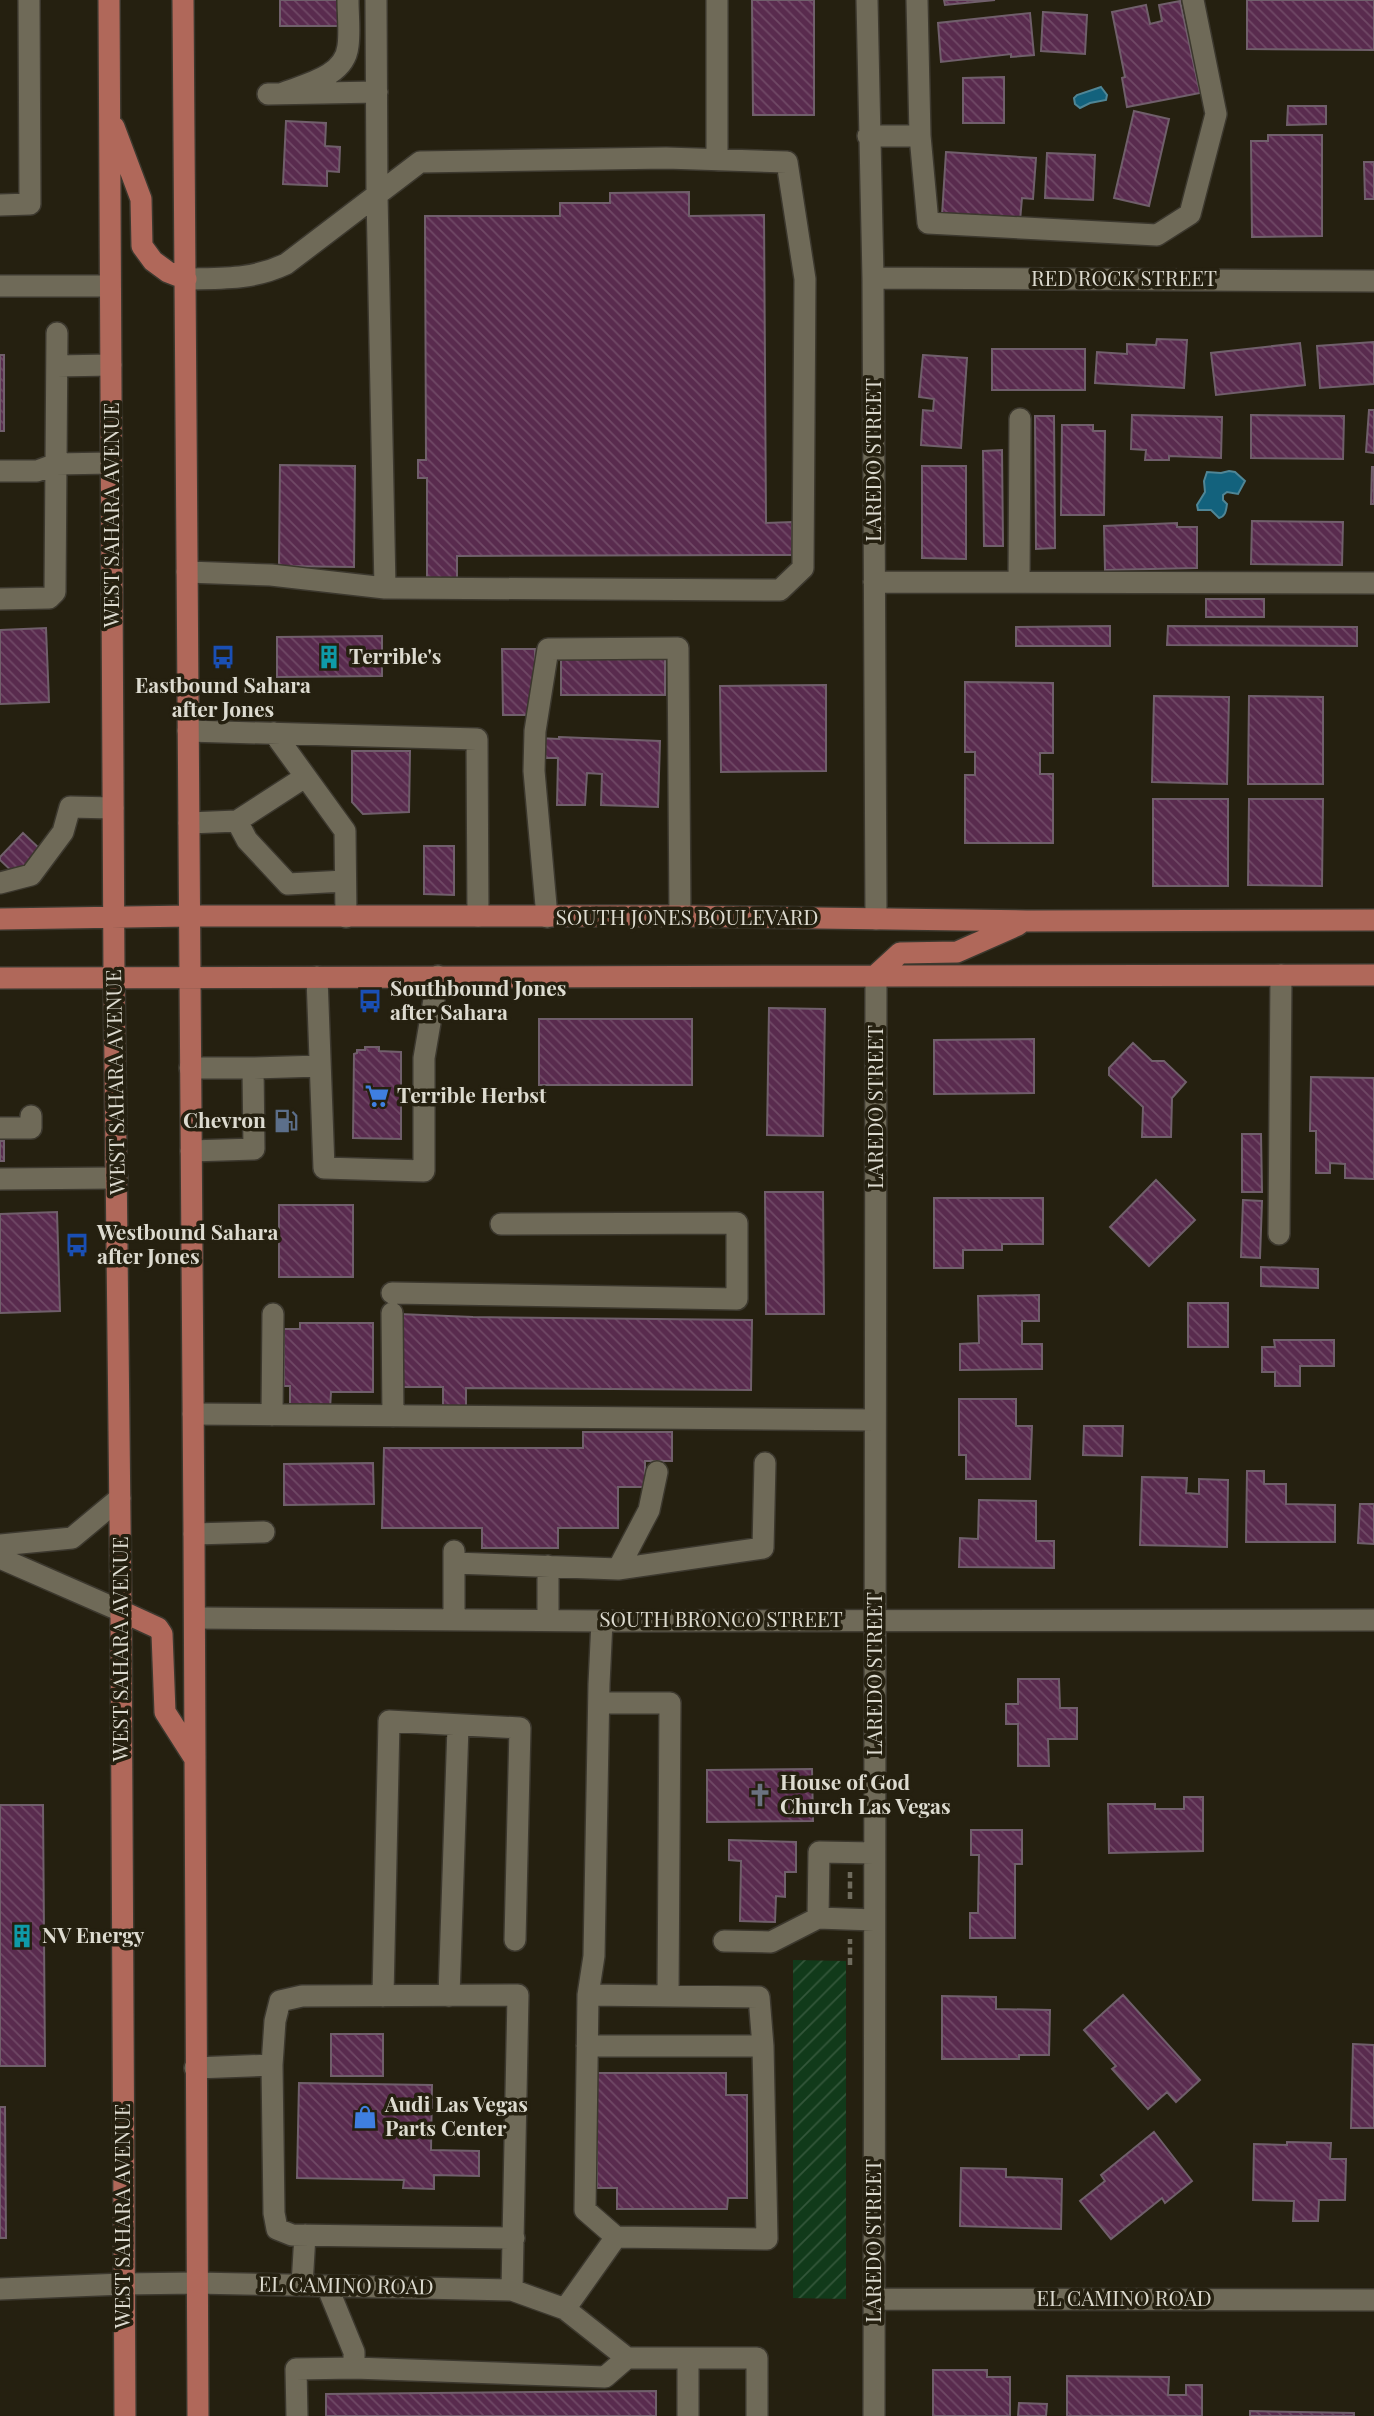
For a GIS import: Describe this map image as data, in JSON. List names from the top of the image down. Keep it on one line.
{"streets":{"main road":["WEST SAHARA AVENUE","SOUTH JONES BOULEVARD"],"street":["RED ROCK STREET","LAREDO STREET","SOUTH BRONCO STREET","EL CAMINO ROAD"]},"crossings":[["RED ROCK STREET","LAREDO STREET"],["LAREDO STREET","SOUTH JONES BOULEVARD"],["LAREDO STREET","SOUTH BRONCO STREET"],["LAREDO STREET","EL CAMINO ROAD"],["WEST SAHARA AVENUE","SOUTH JONES BOULEVARD"],["WEST SAHARA AVENUE","EL CAMINO ROAD"]],"places":{"bus stop":["Eastbound Sahara after Jones","Southbound Jones after Sahara","Westbound Sahara after Jones"],"building":["Terrible's","NV Energy"],"supermarket":["Terrible Herbst"],"fuel station":["Chevron"],"church":["House of God Church Las Vegas"],"shop":["Audi Las Vegas Parts Center"]}}
